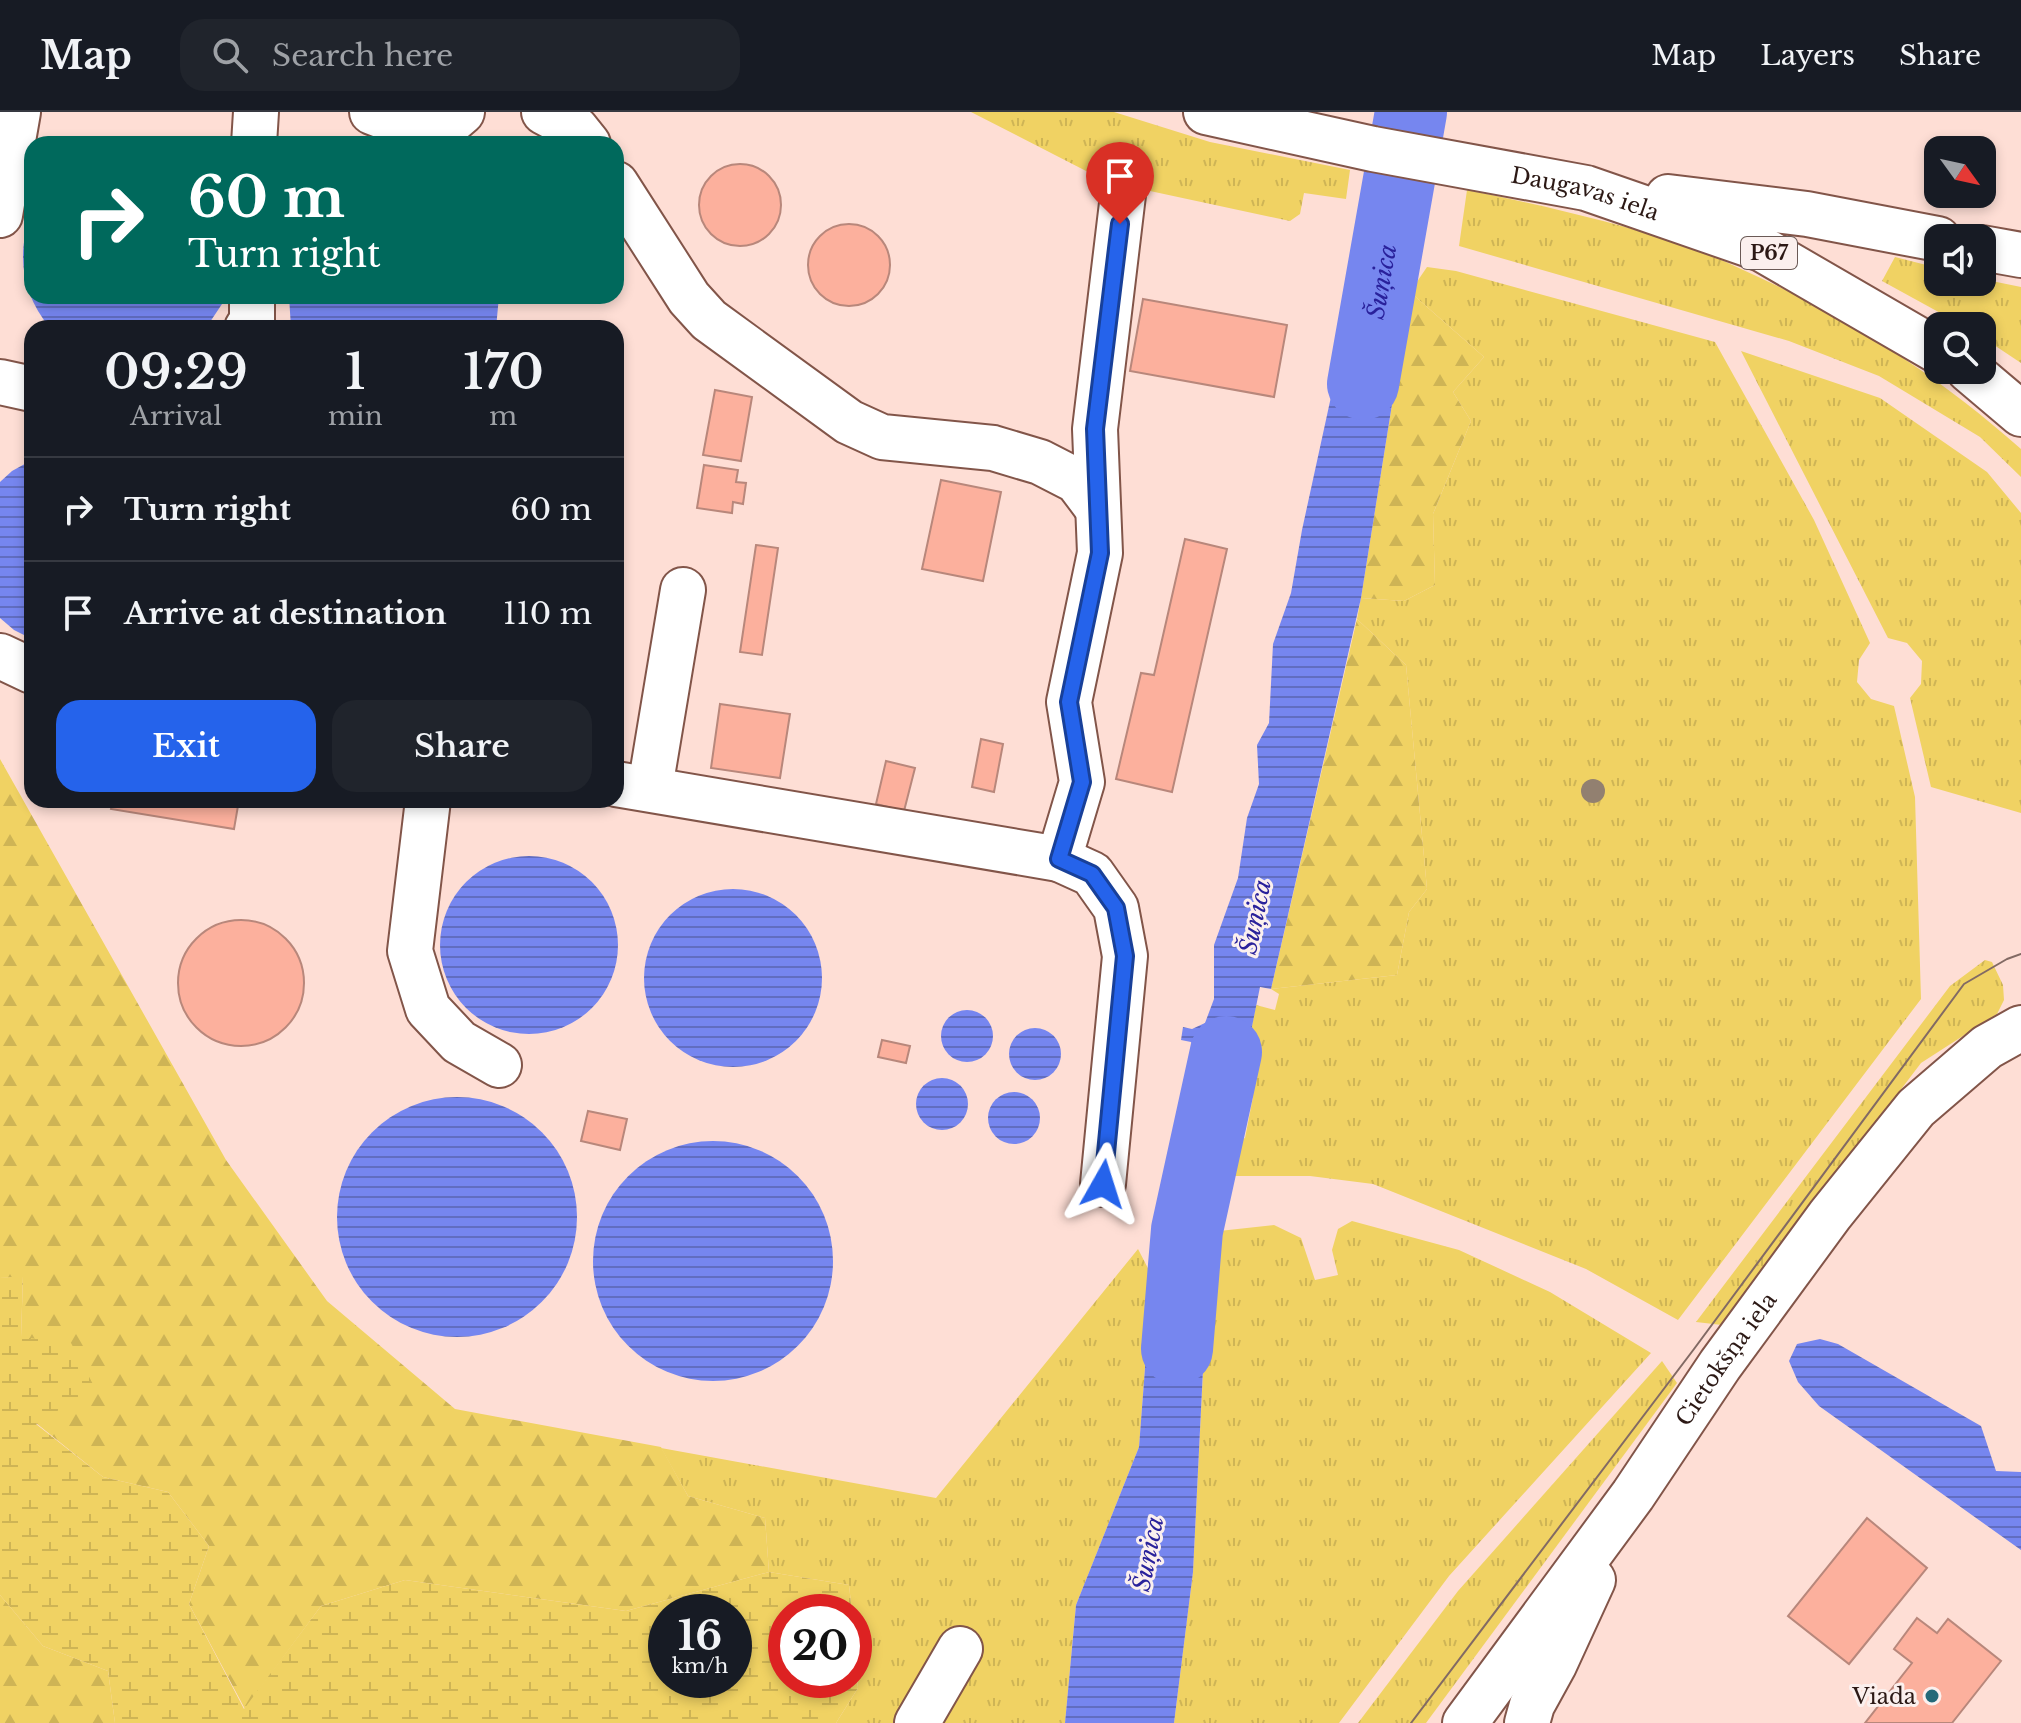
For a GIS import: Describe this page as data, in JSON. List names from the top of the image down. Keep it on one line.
{"streets":{"main road":["Daugavas iela","P67","Cietokšņa iela"]},"water":["Šuņica"],"places":["Viada"],"north":"bottom right","page":{"header":"Map","search":"Search here","nav":["Map","Layers","Share"],"turn":["60 m","Turn right"],"eta":["09:29","Arrival","1","min","170","m"],"list":[{"name":"Turn right","value":"60 m"},{"name":"Arrive at destination","value":"110 m"}],"buttons":["Exit","Share"],"speed":"16 km/h","limit":"20"}}
